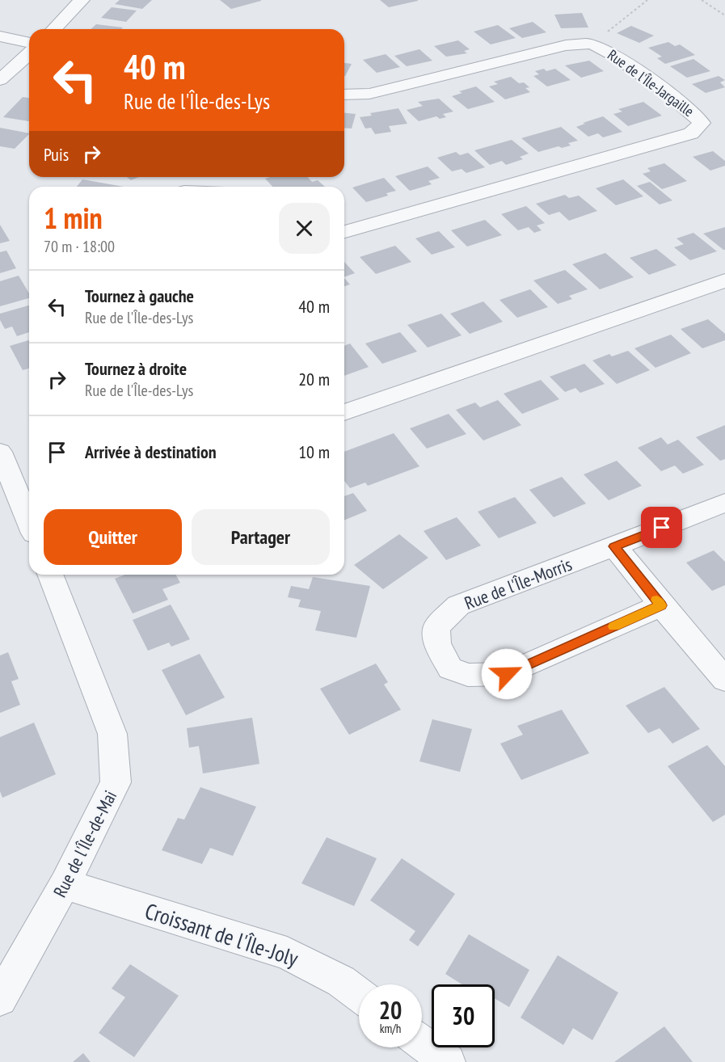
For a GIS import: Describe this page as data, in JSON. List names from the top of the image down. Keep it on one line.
{"streets":{"street":["Rue de l'Île-Jargaille","Rue de l'Île-Morris","Rue de l'Île-de-Mai","Croissant de l'Île-Joly"]},"crossings":[["Rue de l'Île-de-Mai","Croissant de l'Île-Joly"]],"page":{"turn":["40 m","Rue de l'Île-des-Lys"],"then":"Puis","heading":["1 min","70 m · 18:00"],"list":[{"name":"Tournez à gauche","note":"Rue de l'Île-des-Lys","value":"40 m"},{"name":"Tournez à droite","note":"Rue de l'Île-des-Lys","value":"20 m"},{"name":"Arrivée à destination","value":"10 m"}],"buttons":["Quitter","Partager"],"speed":"20 km/h","limit":"30"}}
